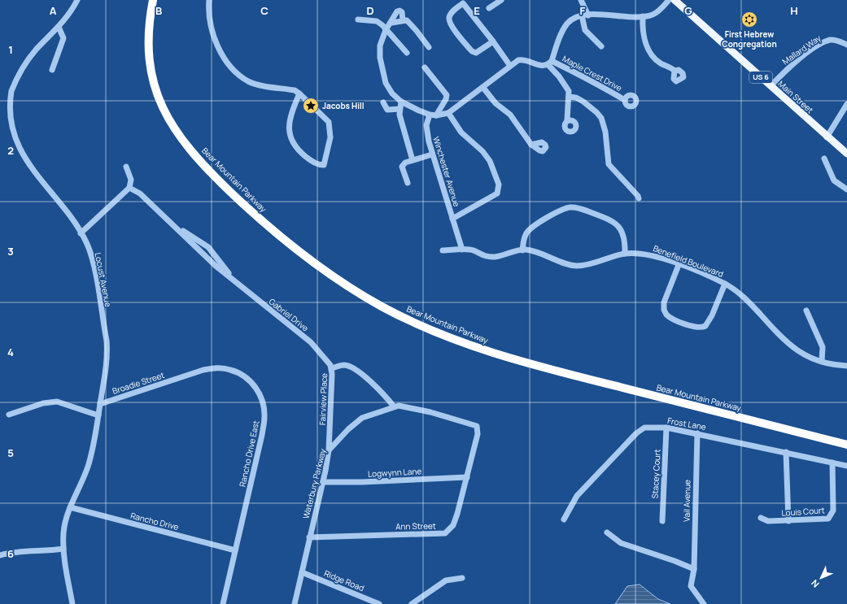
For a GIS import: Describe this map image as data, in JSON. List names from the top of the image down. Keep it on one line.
{"streets":{"highway":["Bear Mountain Parkway"],"main road":["US 6","Main Street"],"street":["Mallard Way","Maple Crest Drive","Winchester Avenue","Benefield Boulevard","Locust Avenue","Gabriel Drive","Broadie Street","Fairview Place","Frost Lane","Rancho Drive East","Logwynn Lane","Stacey Court","Waterbury Parkway","Vail Avenue","Louis Court","Rancho Drive","Ann Street","Ridge Road"]},"crossings":[["Mallard Way","Main Street"],["Locust Avenue","Broadie Street"],["Locust Avenue","Rancho Drive"],["Gabriel Drive","Fairview Place"],["Broadie Street","Rancho Drive East"],["Fairview Place","Waterbury Parkway"],["Frost Lane","Stacey Court"],["Frost Lane","Vail Avenue"],["Frost Lane","Louis Court"],["Rancho Drive East","Rancho Drive"],["Logwynn Lane","Waterbury Parkway"],["Logwynn Lane","Ann Street"],["Waterbury Parkway","Ann Street"],["Waterbury Parkway","Ridge Road"]],"places":{"synagogue":["First Hebrew Congregation"],"place":["Jacobs Hill"]},"north":"bottom left","grid":{"columns":["A","B","C","D","E","F","G","H"],"rows":["1","2","3","4","5","6"]}}
